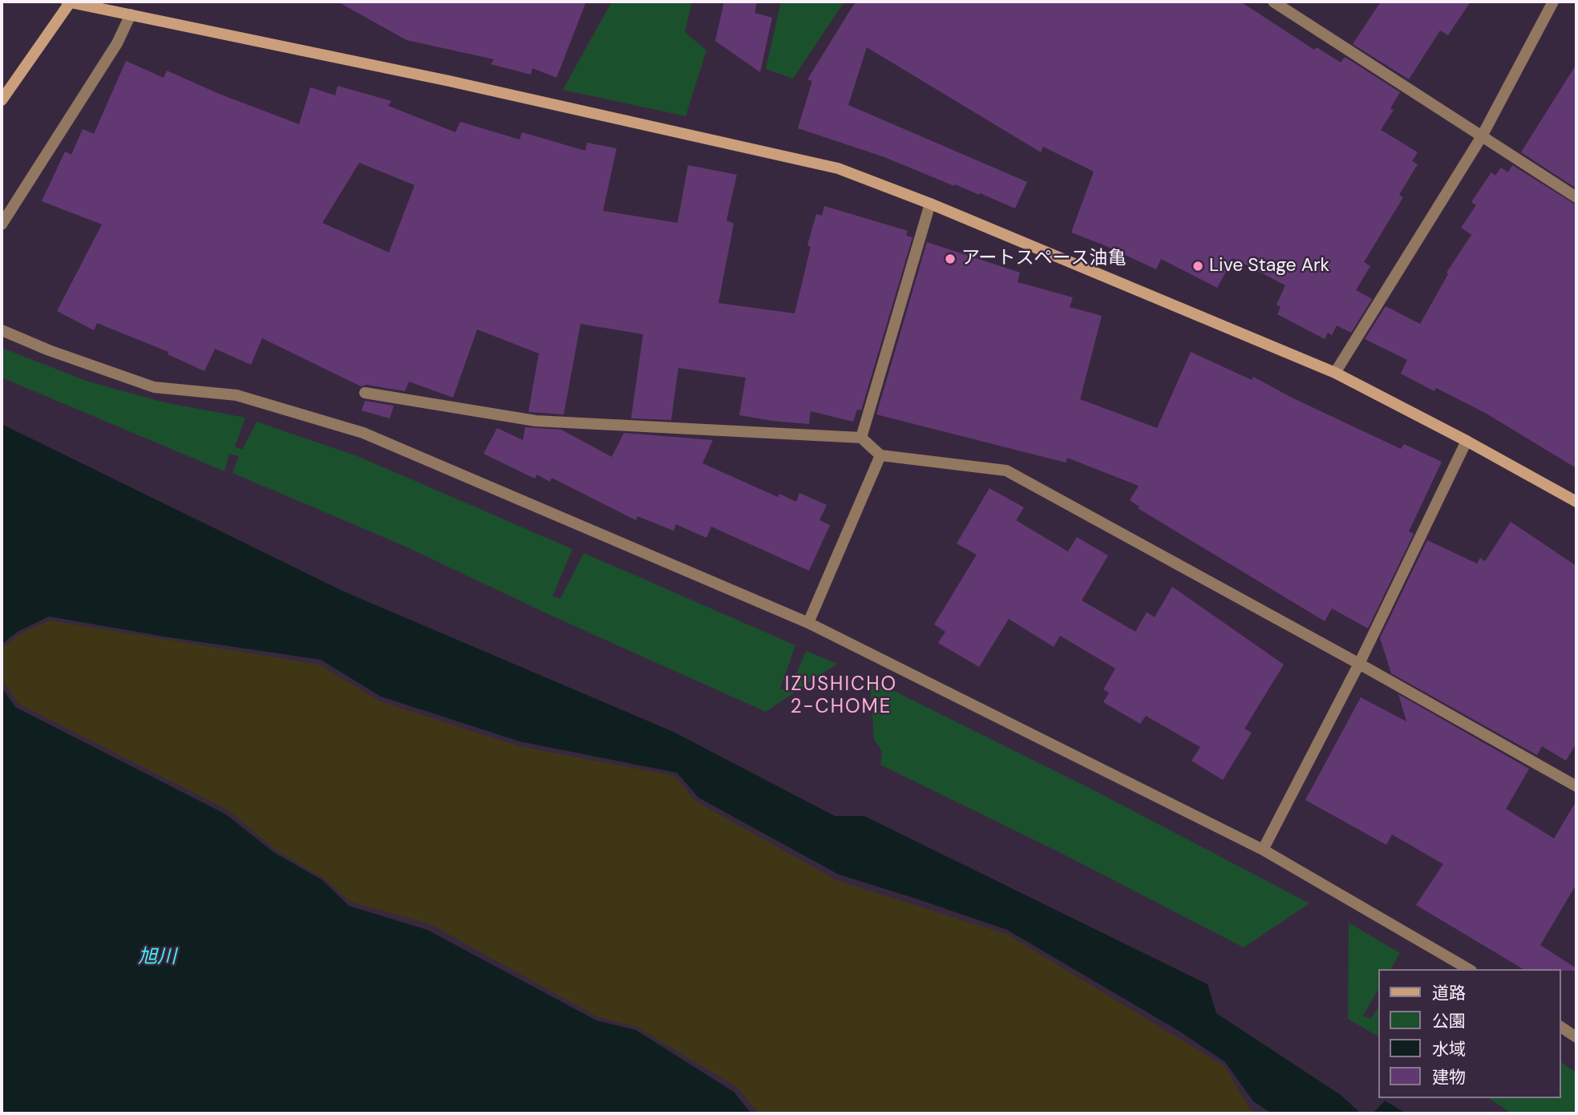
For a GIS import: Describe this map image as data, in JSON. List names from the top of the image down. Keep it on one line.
{"districts":["IZUSHICHO 2-CHOME"],"water":["旭川"],"places":["アートスペース油亀","Live Stage Ark"],"legend":["道路","公園","水域","建物"]}
